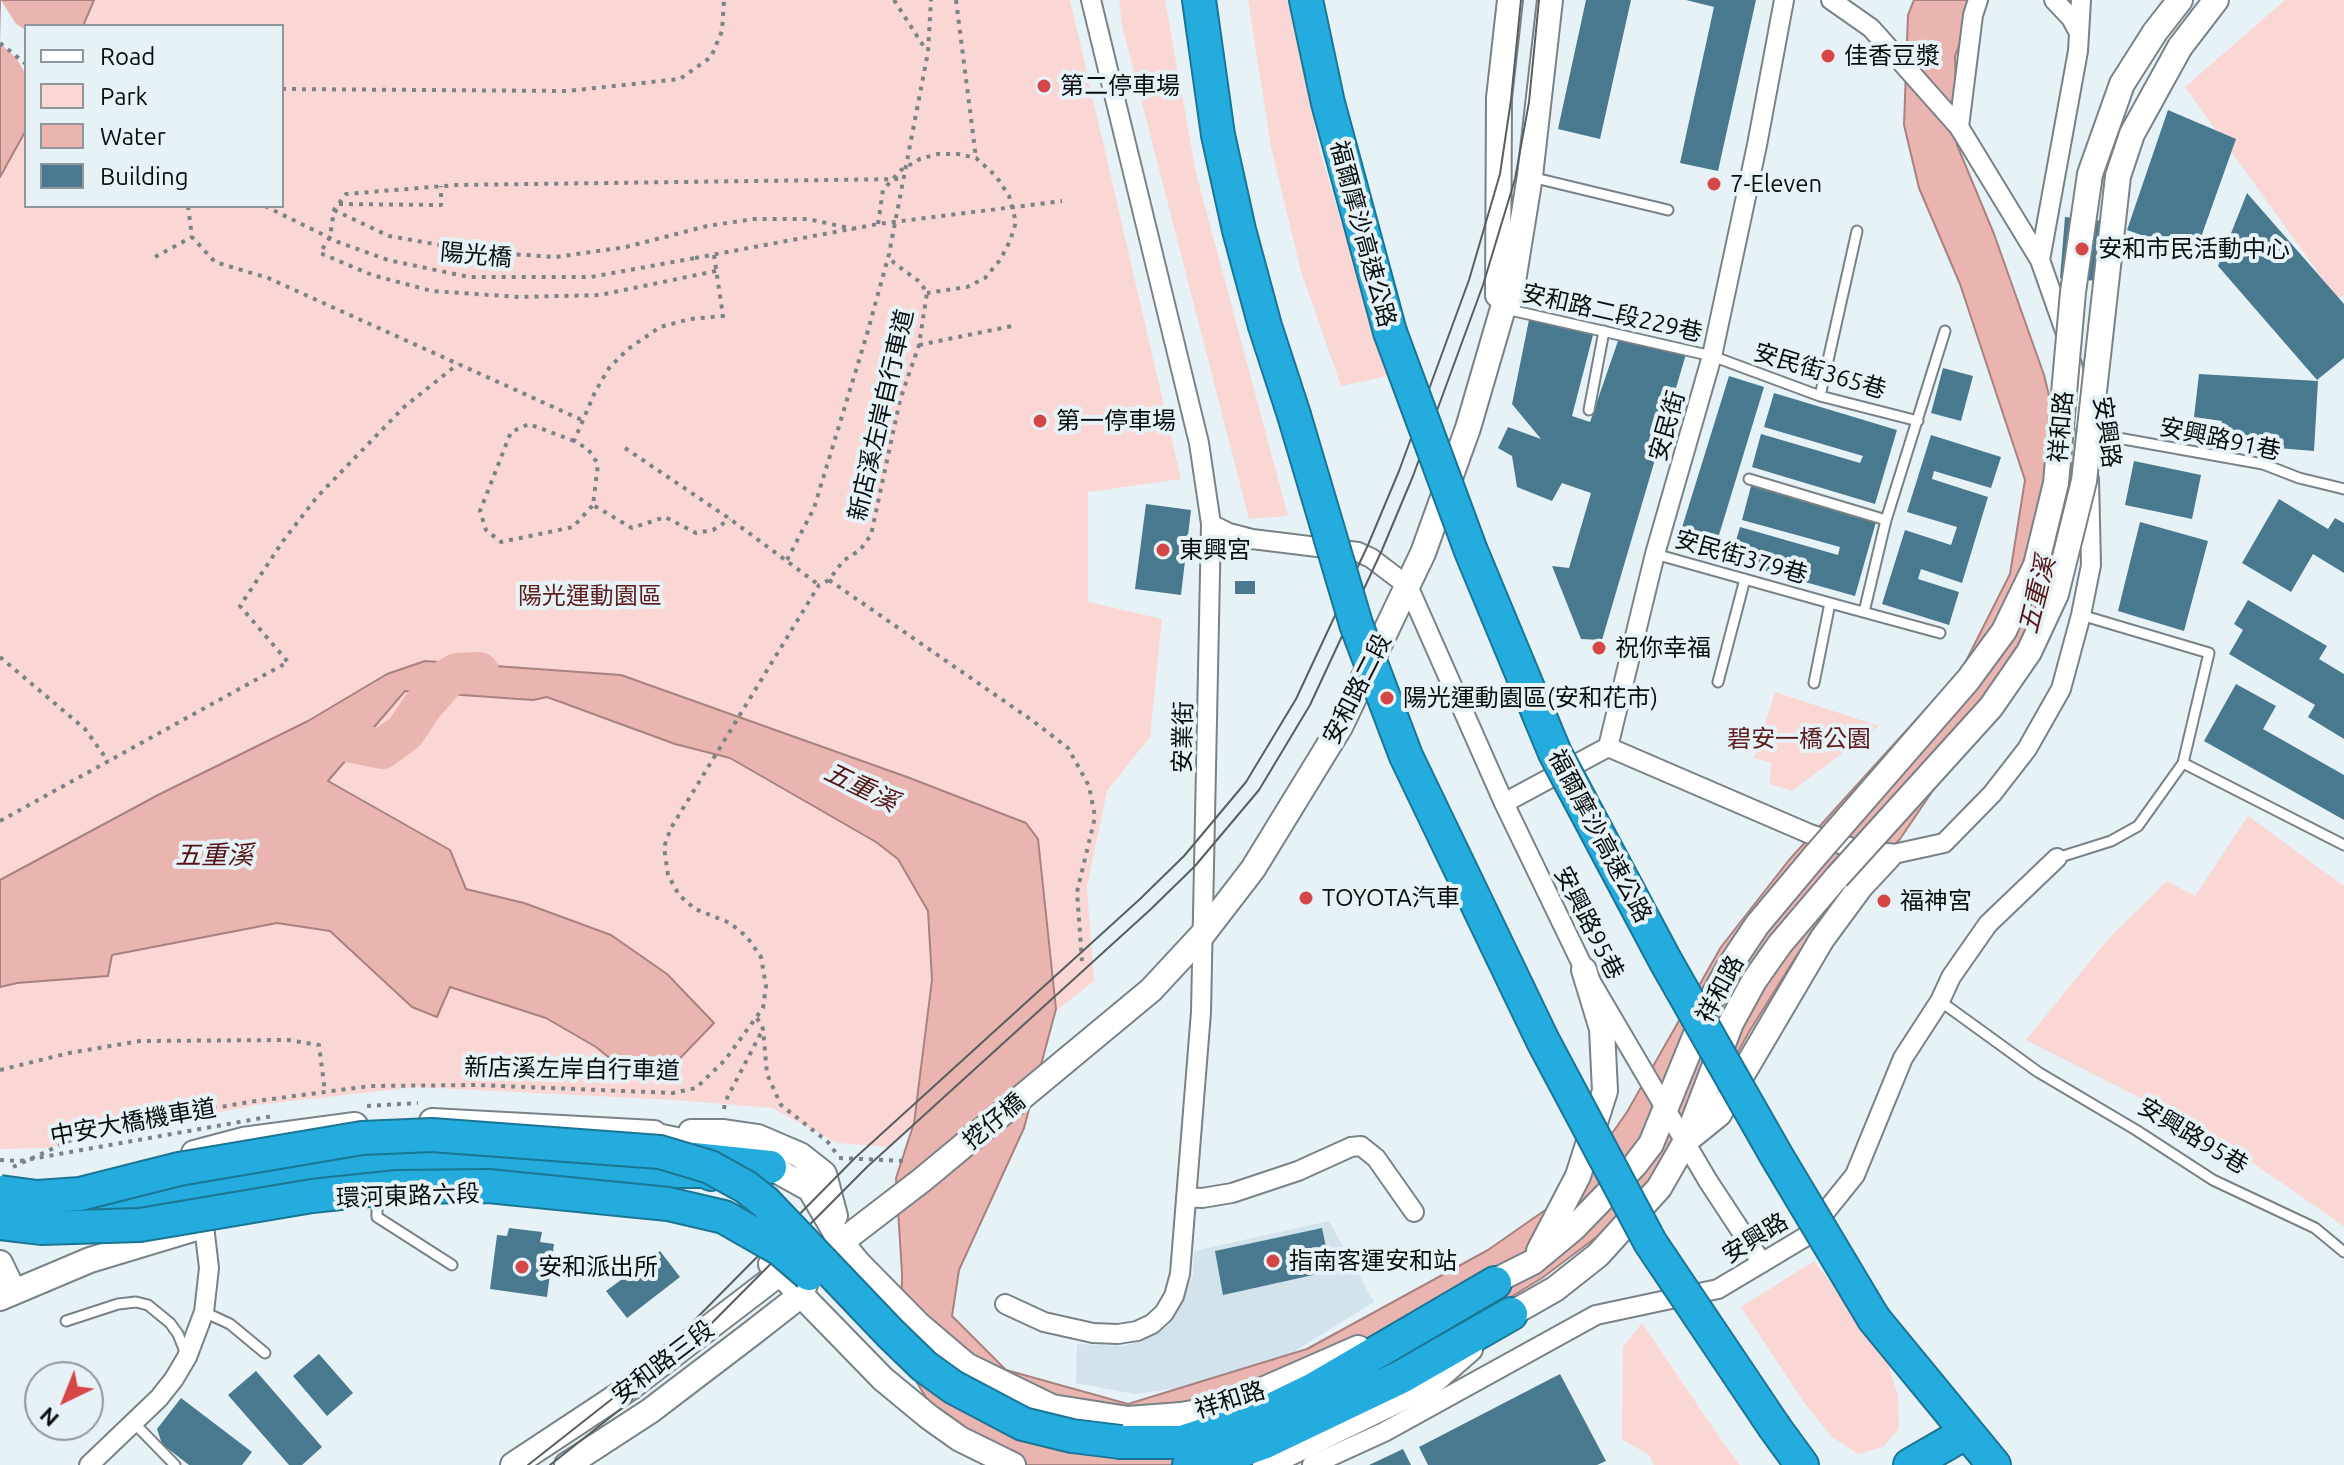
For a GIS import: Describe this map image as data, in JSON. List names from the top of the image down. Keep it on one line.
{"streets":{"highway":["福爾摩沙高速公路"],"main road":["祥和路","安和路二段","挖仔橋","環河東路六段","安和路三段"],"street":["安民街","安興路","安業街","安興路95巷"],"lane":["安和路二段229巷","安民街365巷","安興路91巷","安民街379巷"],"path":["陽光橋","新店溪左岸自行車道","中安大橋機車道"]},"crossings":[["陽光橋","新店溪左岸自行車道"],["安和路二段229巷","安民街365巷"],["安和路二段229巷","安民街"],["安和路二段229巷","安和路二段"],["安民街365巷","安民街"],["安民街","安民街379巷"],["祥和路","安興路95巷"],["祥和路","安和路三段"],["安興路","安興路91巷"],["安興路","安興路95巷"],["安和路二段","安業街"],["安和路二段","安興路95巷"],["安和路二段","挖仔橋"],["挖仔橋","安和路三段"],["環河東路六段","安和路三段"]],"water":["五重溪"],"parks":["陽光運動園區","碧安一橋公園"],"places":["佳香豆漿","第二停車場","7-Eleven","安和市民活動中心","第一停車場","東興宮","祝你幸福","陽光運動園區(安和花市)","TOYOTA汽車","福神宮","指南客運安和站","安和派出所"],"legend":["Road","Park","Water","Building"],"north":"bottom left"}
